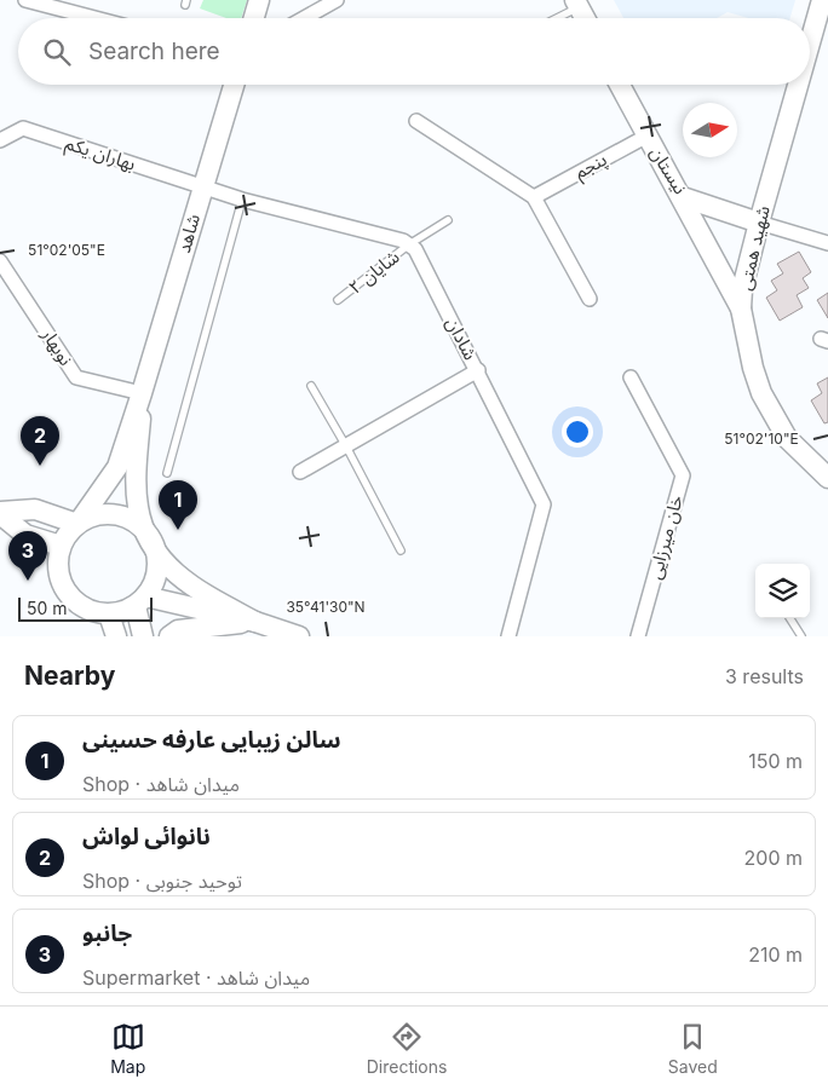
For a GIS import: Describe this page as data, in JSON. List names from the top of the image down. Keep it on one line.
{"streets":{"street":["بهاران یکم","پنجم","نيستان","شاهد","شهید همتی","شادان","نوبهار","خان میرزایی"],"lane":["شایان ۲"]},"crossings":[["بهاران یکم","شاهد"],["پنجم","نيستان"],["نيستان","شهید همتی"],["شاهد","نوبهار"],["شایان ۲","شادان"]],"scale_bar":"50 m","north":"right","page":{"search":"Search here","pins":["2","1","3"],"scale":"50 m","heading":["Nearby","3 results"],"list":[{"mark":"1","name":"سالن زیبایی عارفه حسینی","note":"Shop · میدان شاهد","value":"150 m"},{"mark":"2","name":"نانوائی لواش","note":"Shop · توحید جنوبی","value":"200 m"},{"mark":"3","name":"جانبو","note":"Supermarket · میدان شاهد","value":"210 m"}],"nav":["Map","Directions","Saved"]},"coordinates":["51°02'05\"E","51°02'10\"E","35°41'30\"N"]}
